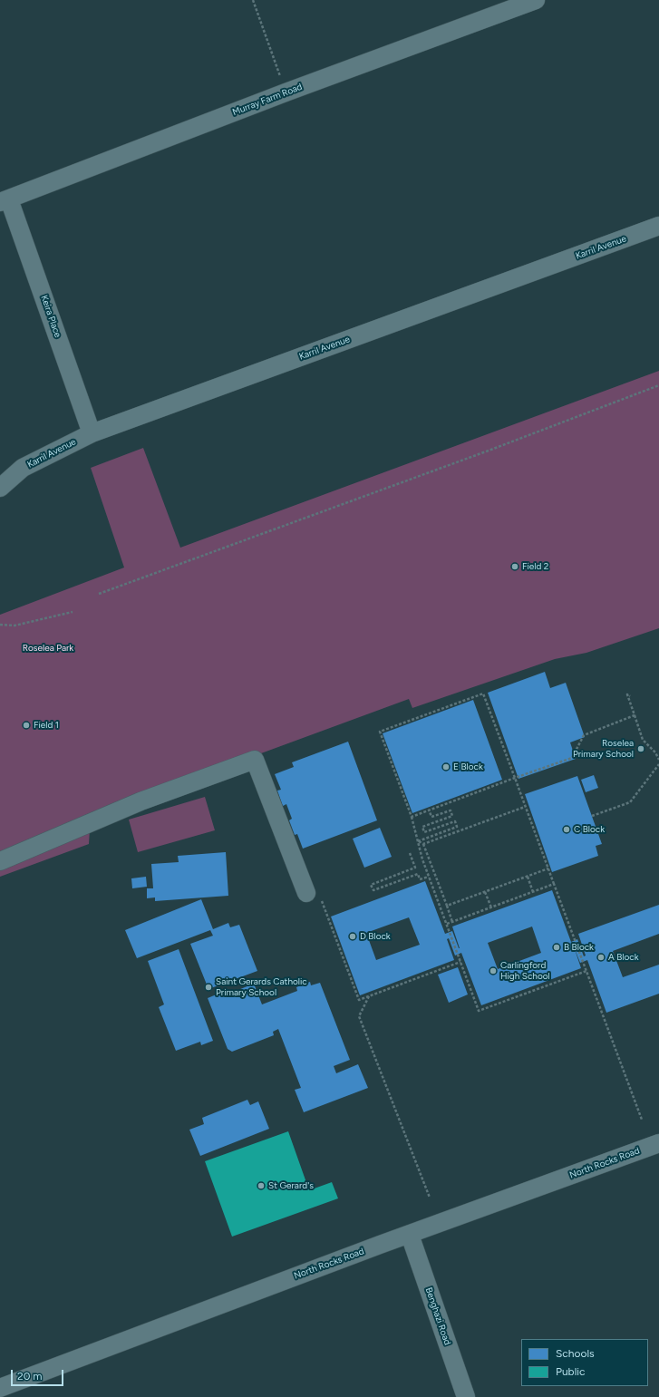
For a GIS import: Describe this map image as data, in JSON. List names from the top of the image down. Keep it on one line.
{"streets":{"street":["Murray Farm Road","Karril Avenue","Keira Place","North Rocks Road","Benghazi Road"]},"crossings":[["Murray Farm Road","Keira Place"],["Karril Avenue","Keira Place"],["North Rocks Road","Benghazi Road"]],"parks":["Roselea Park"],"places":["Field 2","Field 1","Roselea Primary School","E Block","C Block","D Block","B Block","A Block","Carlingford High School","Saint Gerards Catholic Primary School","St Gerard's"],"legend":["Schools","Public"],"scale_bar":"20 m"}
